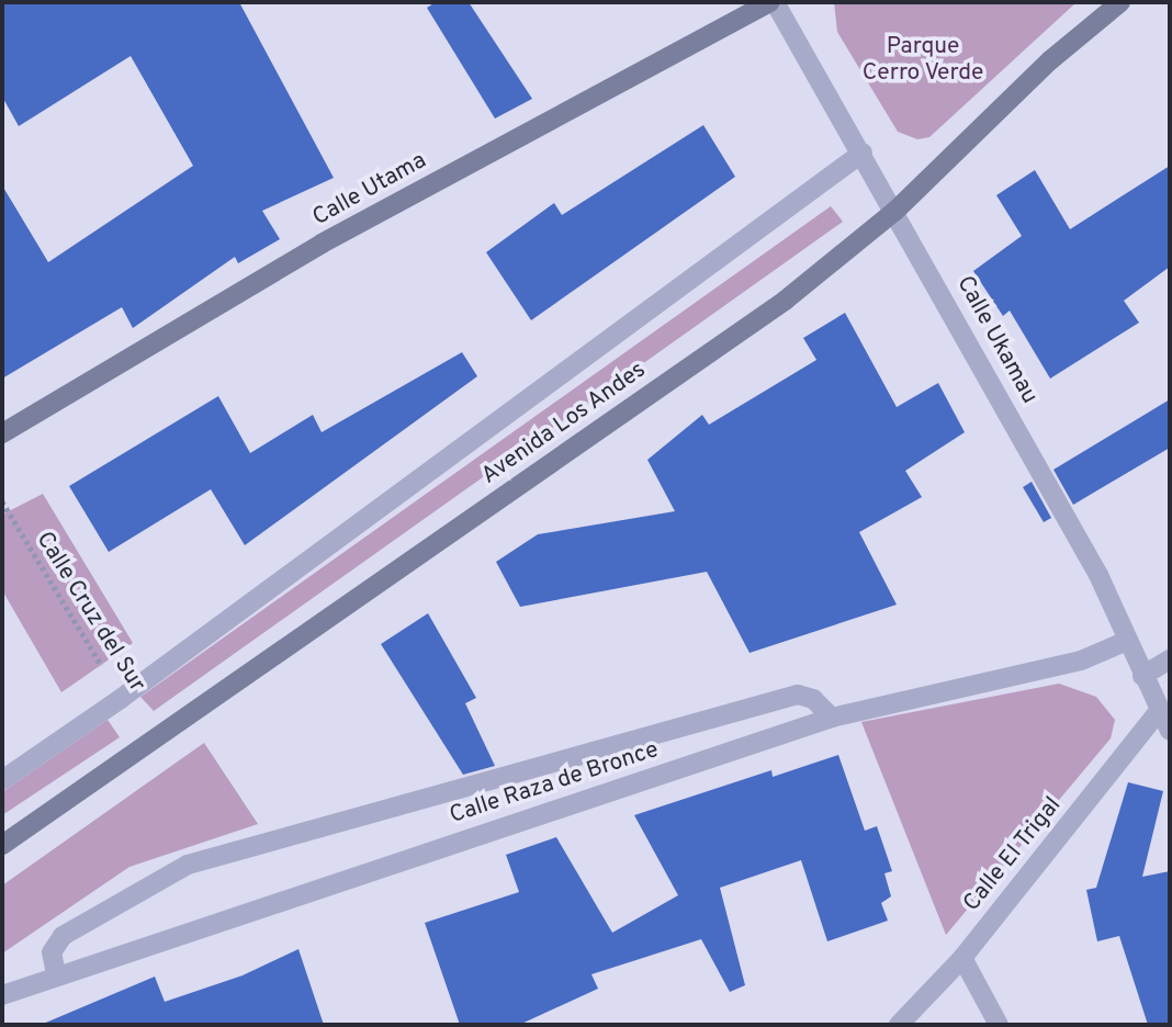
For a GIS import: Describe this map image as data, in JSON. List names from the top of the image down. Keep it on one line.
{"streets":{"street":["Calle Utama","Calle Ukamau","Avenida Los Andes","Calle Raza de Bronce","Calle El Trigal"],"path":["Calle Cruz del Sur"]},"crossings":[["Calle Utama","Calle Ukamau"],["Calle Ukamau","Avenida Los Andes"],["Calle Ukamau","Calle Raza de Bronce"],["Calle Ukamau","Calle El Trigal"],["Avenida Los Andes","Calle Cruz del Sur"]],"parks":["Parque Cerro Verde"]}
